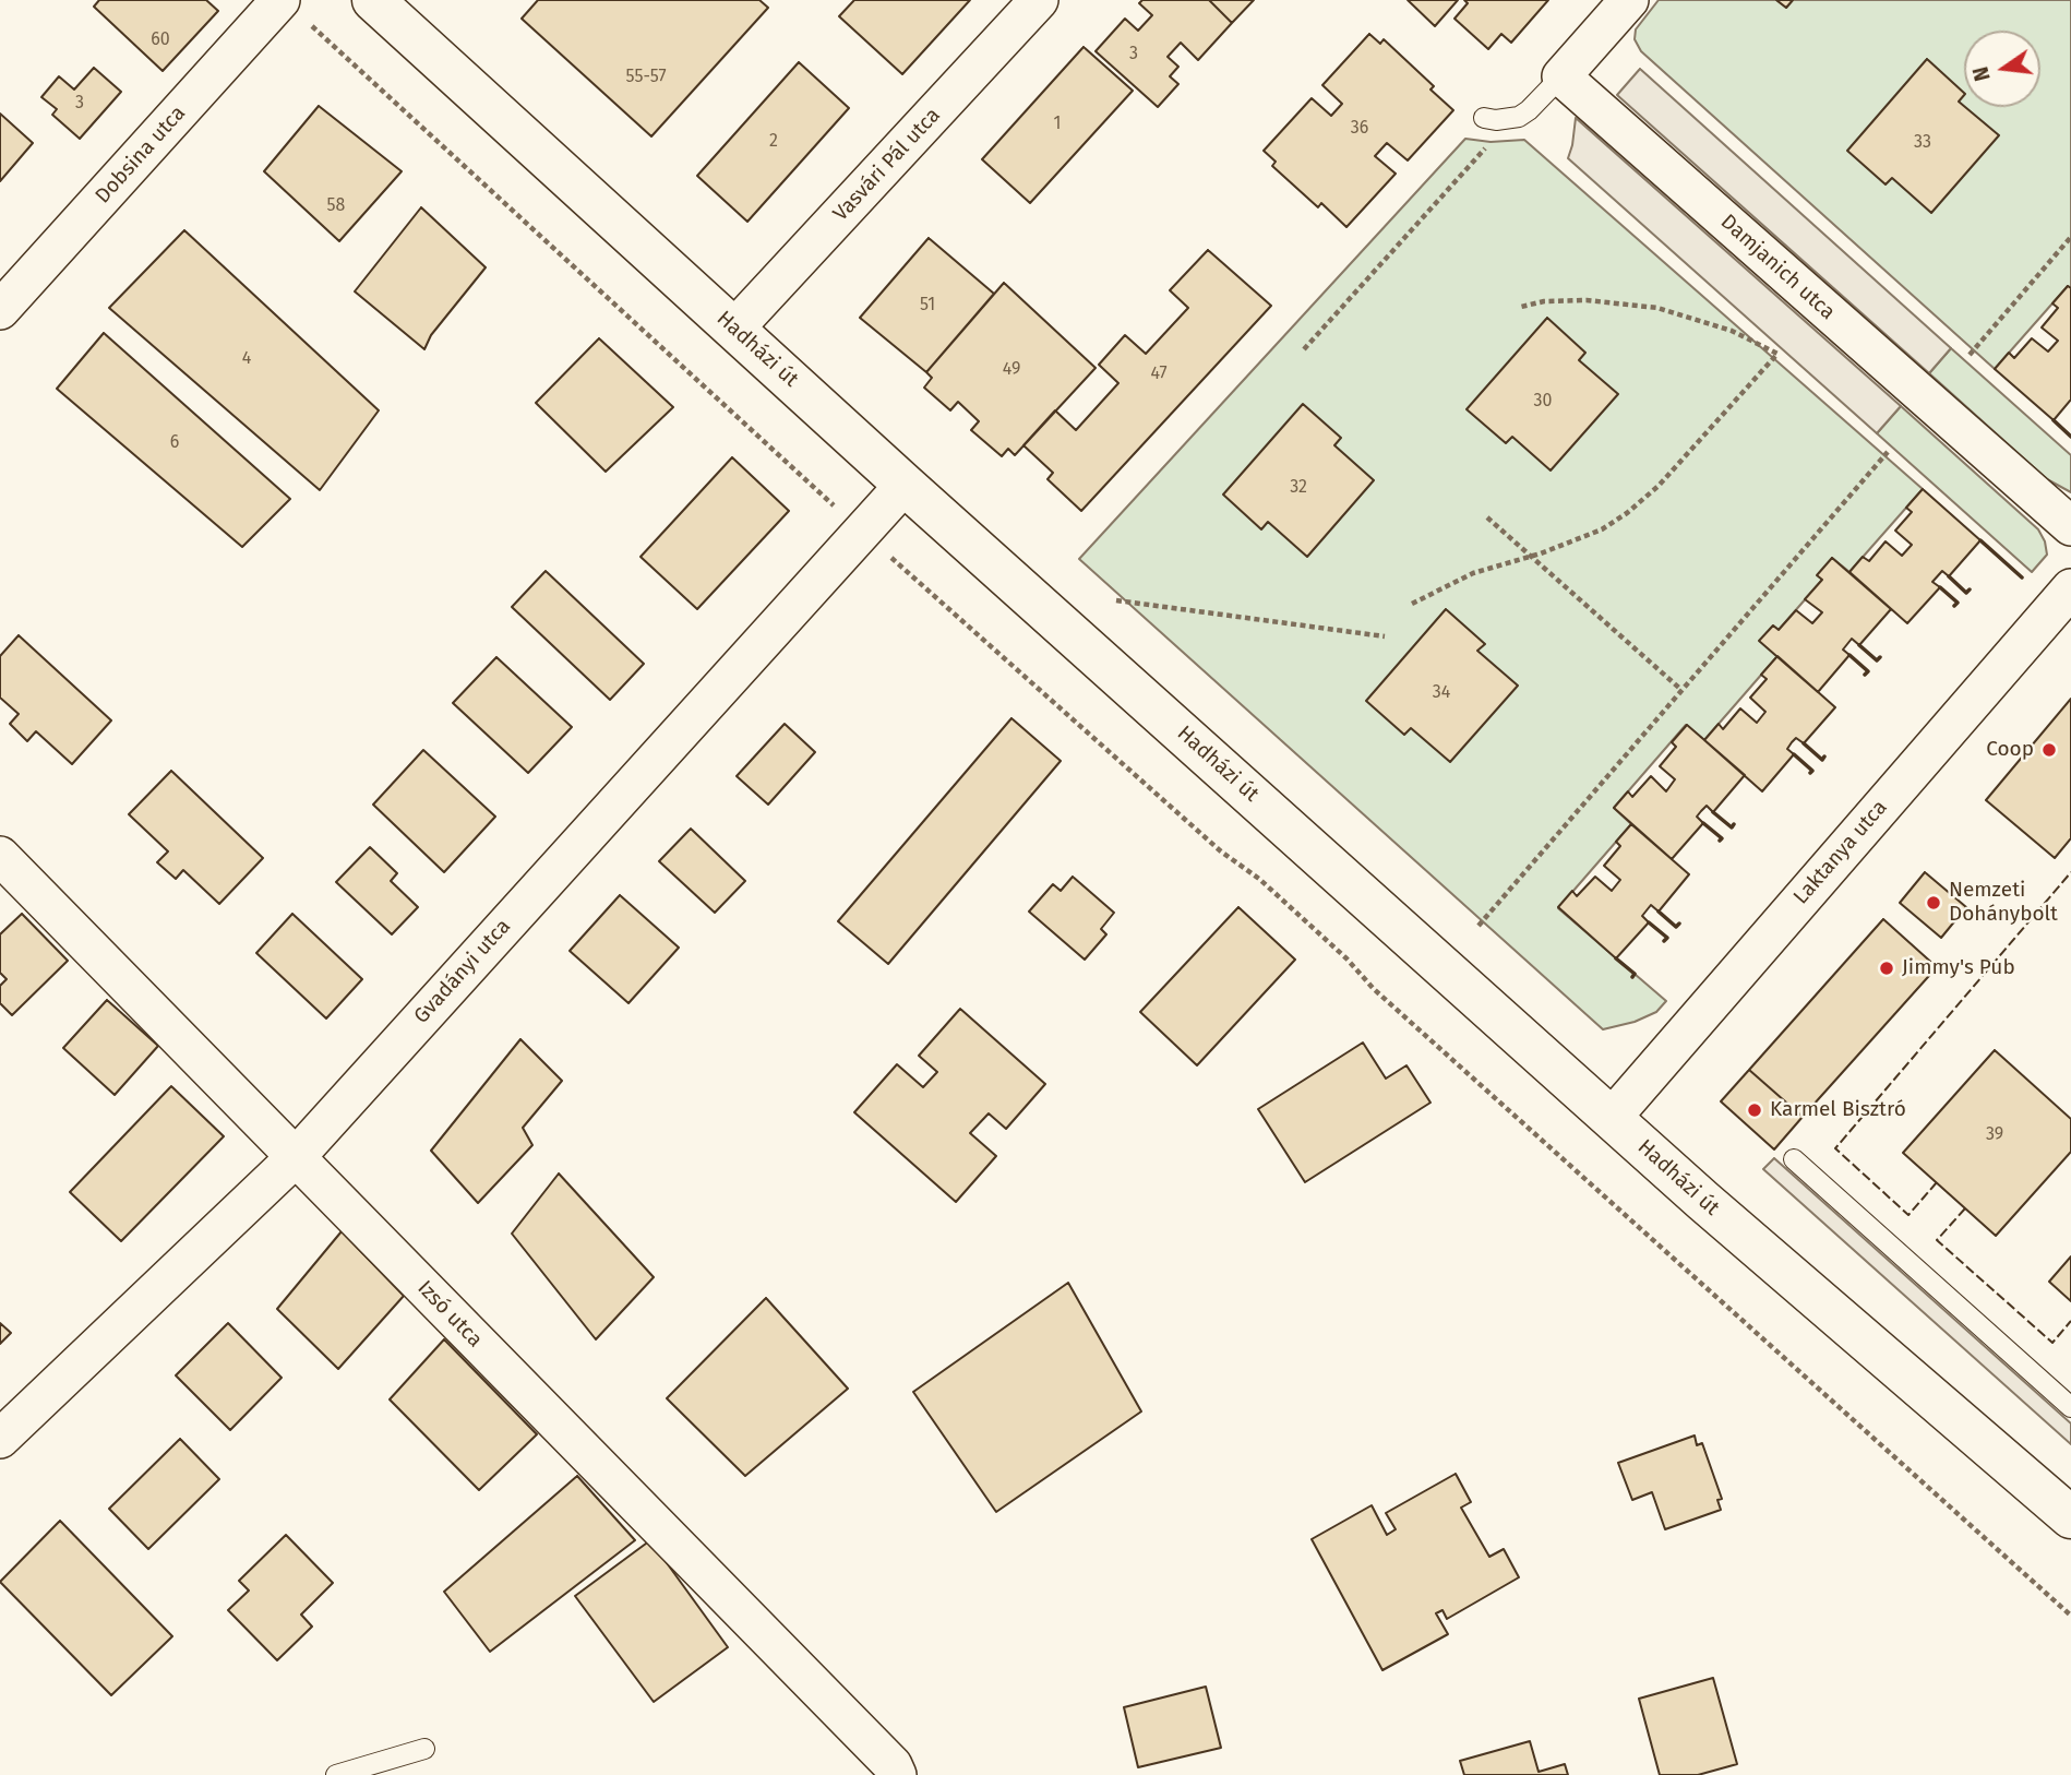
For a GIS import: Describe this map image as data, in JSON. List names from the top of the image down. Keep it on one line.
{"streets":{"street":["Dobsina utca","Vasvári Pál utca","Damjanich utca","Hadházi út","Laktanya utca","Gvadányi utca","Izsó utca"]},"crossings":[["Vasvári Pál utca","Hadházi út"],["Hadházi út","Laktanya utca"],["Hadházi út","Gvadányi utca"],["Gvadányi utca","Izsó utca"]],"places":["Coop","Nemzeti Dohánybolt","Jimmy's Pub","Karmel Bisztró"],"house_numbers":["60","3","55-57","3","1","36","2","33","58","51","4","49","47","30","6","32","34","39"],"north":"left"}
